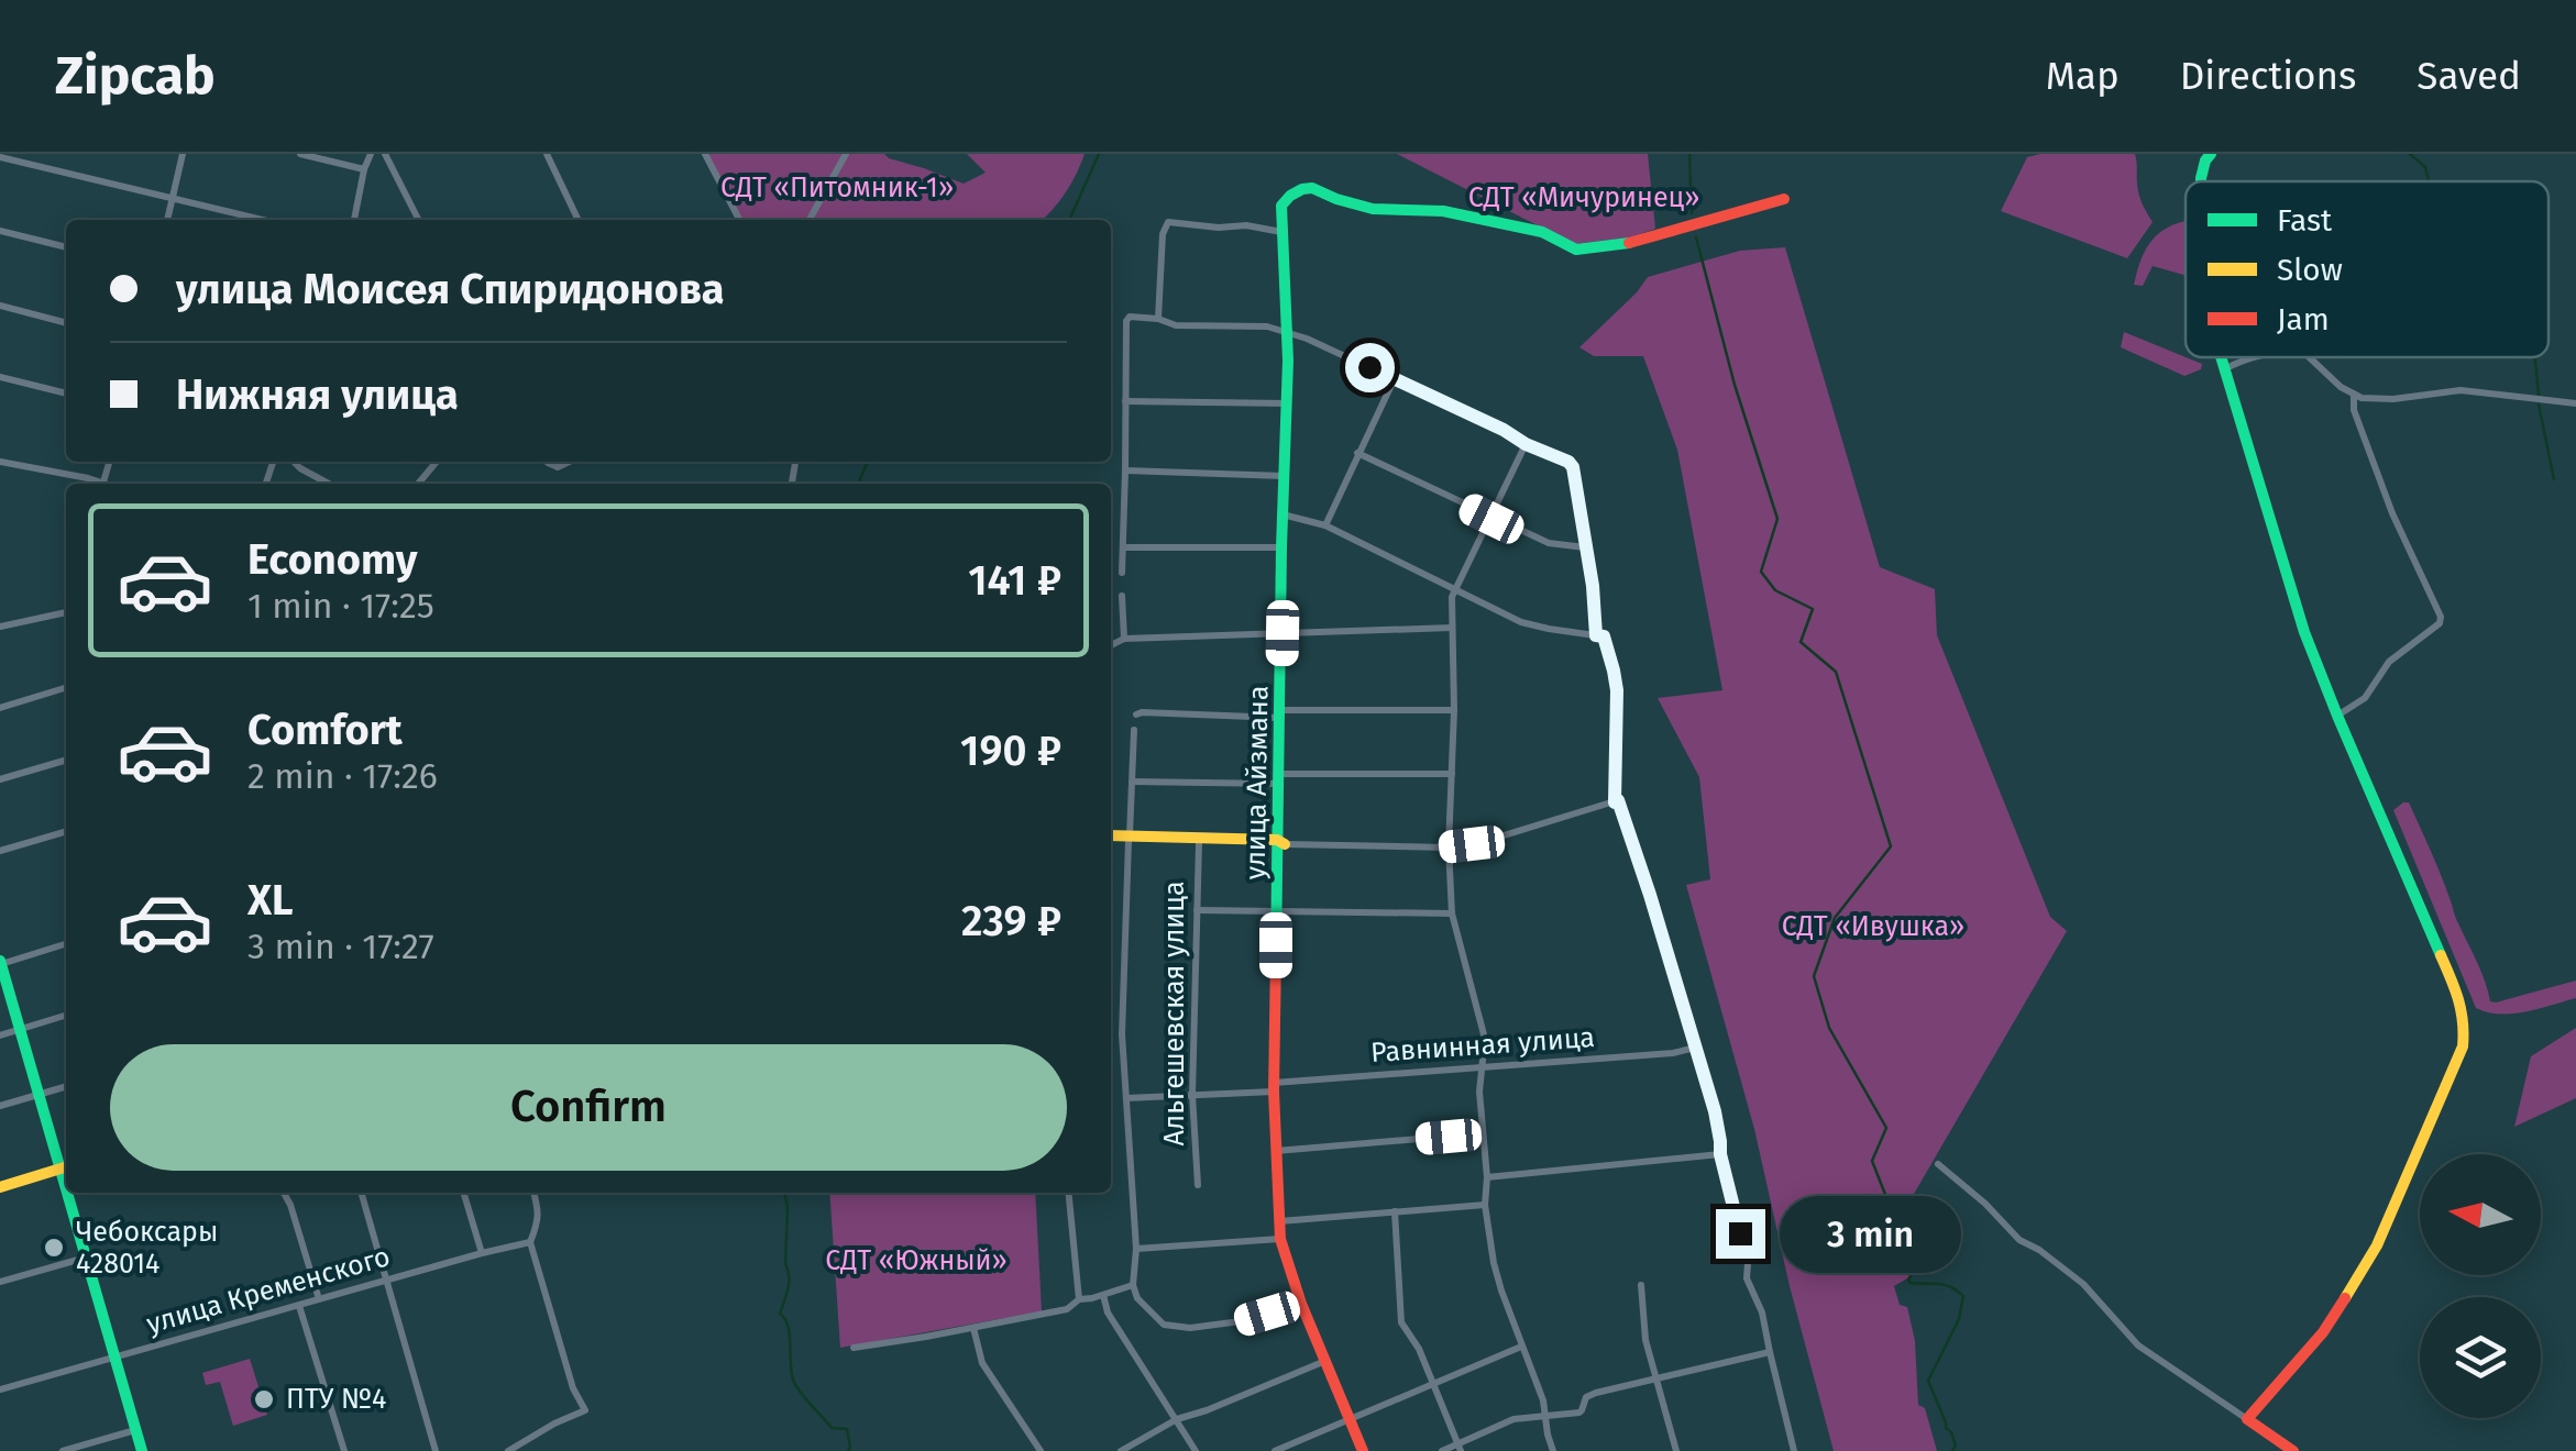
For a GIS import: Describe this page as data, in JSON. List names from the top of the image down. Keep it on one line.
{"streets":{"street":["улица Айзмана","Альгешевская улица","Равнинная улица","улица Кременского"]},"crossings":[["улица Айзмана","Равнинная улица"],["Альгешевская улица","Равнинная улица"]],"parks":["СДТ «Питомник-1»","СДТ «Мичуринец»","СДТ «Ивушка»","СДТ «Южный»"],"places":["Чебоксары 428014","ПТУ №4"],"legend":["Fast","Slow","Jam"],"north":"left","page":{"header":"Zipcab","nav":["Map","Directions","Saved"],"banner":["улица Моисея Спиридонова","Нижняя улица"],"list":[{"name":"Economy","note":"1 min · 17:25","value":"141 ₽"},{"name":"Comfort","note":"2 min · 17:26","value":"190 ₽"},{"name":"XL","note":"3 min · 17:27","value":"239 ₽"}],"buttons":"Confirm","bubble":"3 min"}}
